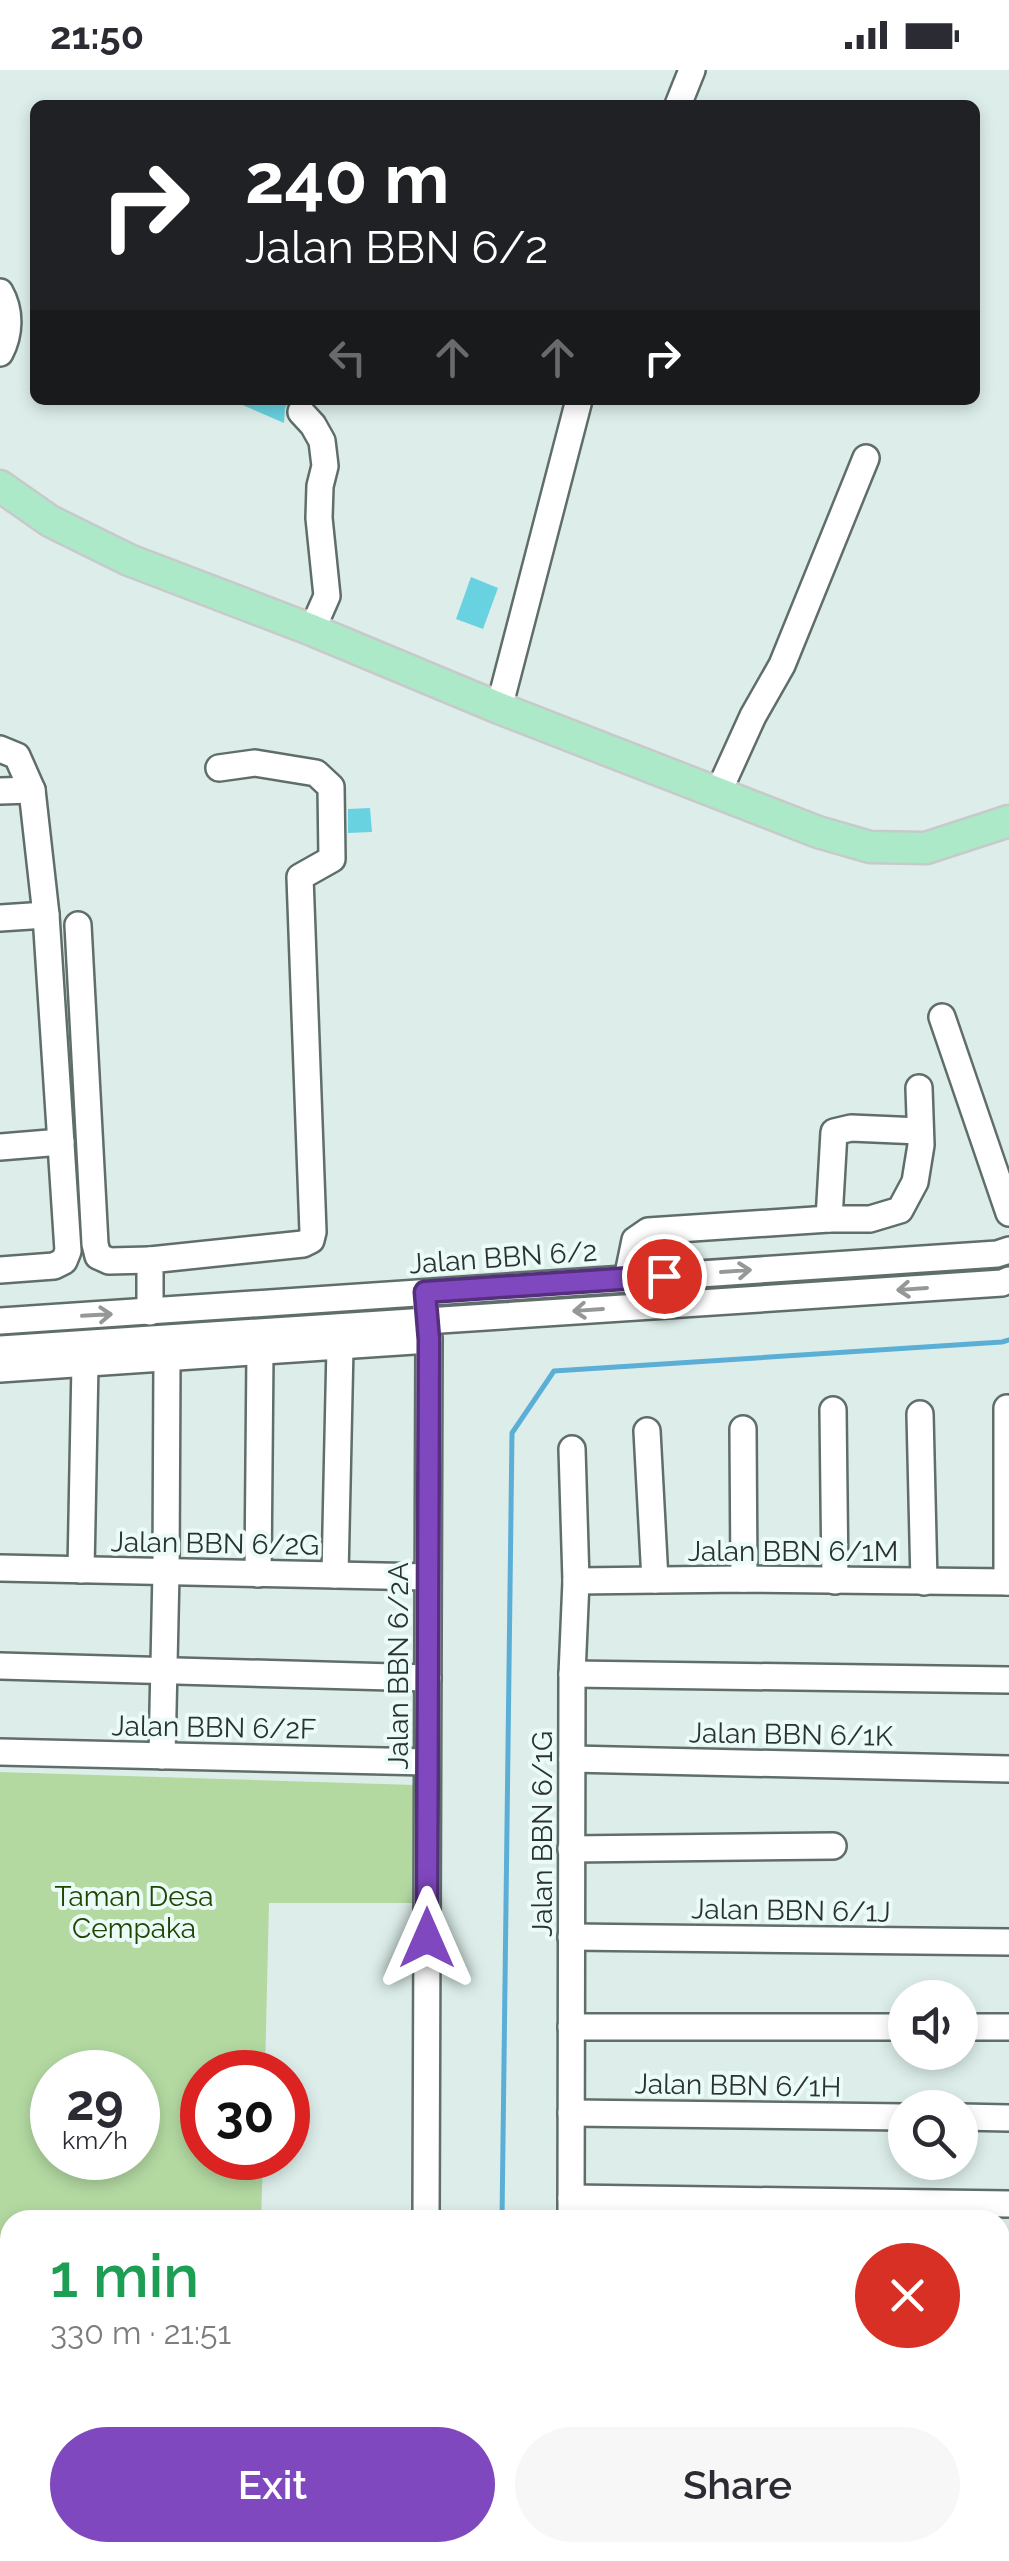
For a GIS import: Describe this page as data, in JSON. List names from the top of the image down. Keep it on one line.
{"streets":{"street":["Jalan BBN 6/2","Jalan BBN 6/2G","Jalan BBN 6/1M","Jalan BBN 6/2A","Jalan BBN 6/2F","Jalan BBN 6/1K","Jalan BBN 6/1G","Jalan BBN 6/1J","Jalan BBN 6/1H"]},"crossings":[["Jalan BBN 6/2","Jalan BBN 6/2A"],["Jalan BBN 6/2G","Jalan BBN 6/2A"],["Jalan BBN 6/1M","Jalan BBN 6/1G"],["Jalan BBN 6/2A","Jalan BBN 6/2F"],["Jalan BBN 6/1K","Jalan BBN 6/1G"],["Jalan BBN 6/1G","Jalan BBN 6/1J"],["Jalan BBN 6/1G","Jalan BBN 6/1H"]],"parks":["Taman Desa Cempaka"],"page":{"status":"21:50","turn":["240 m","Jalan BBN 6/2"],"speed":"29 km/h","limit":"30","heading":["1 min","330 m · 21:51"],"buttons":["Exit","Share"]}}
